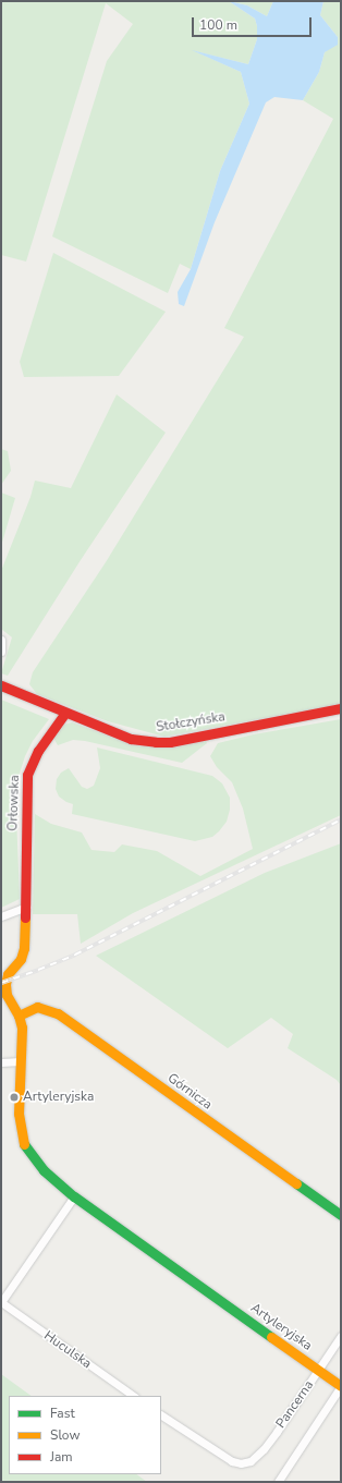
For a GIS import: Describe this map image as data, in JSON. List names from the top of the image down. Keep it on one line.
{"streets":{"street":["Stołczyńska","Orłowska","Górnicza","Artyleryjska","Huculska","Pancerna"]},"crossings":[["Stołczyńska","Orłowska"],["Orłowska","Górnicza"],["Orłowska","Artyleryjska"],["Górnicza","Artyleryjska"],["Artyleryjska","Huculska"],["Artyleryjska","Pancerna"]],"places":["Artyleryjska"],"legend":["Fast","Slow","Jam"],"scale_bar":"100 m"}
